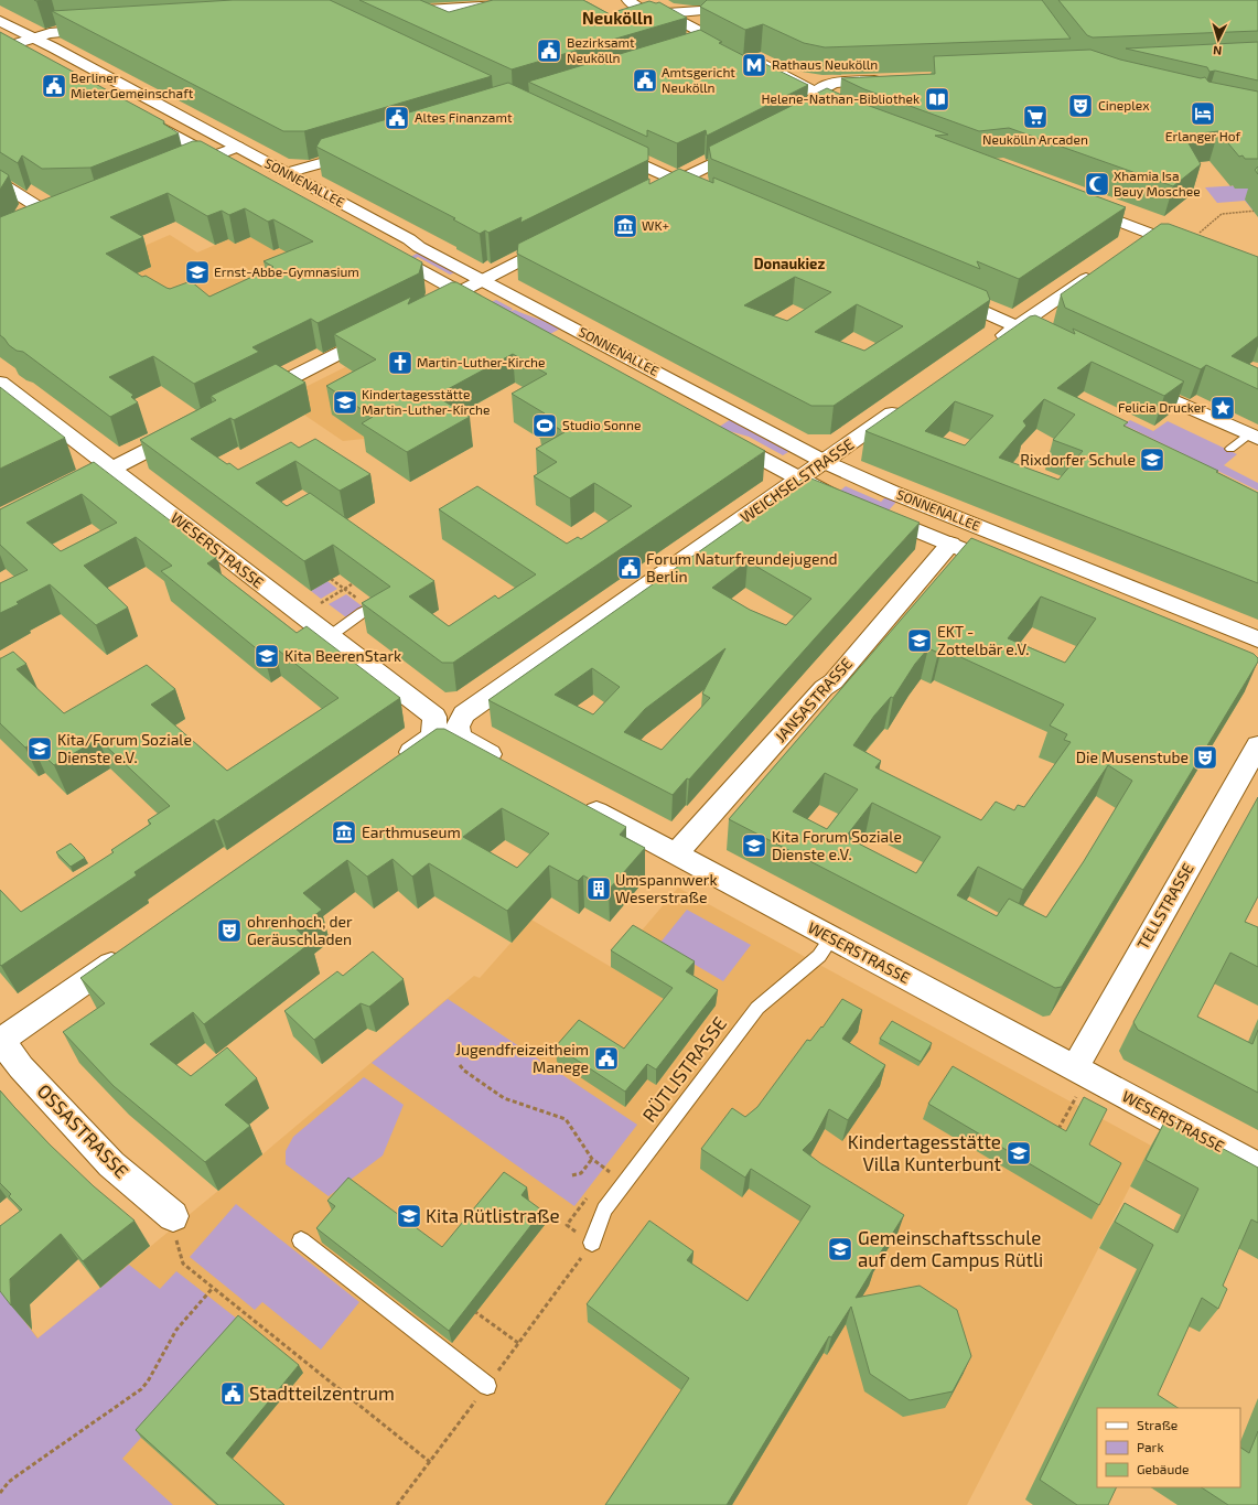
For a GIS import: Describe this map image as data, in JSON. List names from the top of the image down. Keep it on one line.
{"streets":{"street":["SONNENALLEE","WEICHSELSTRASSE","WESERSTRASSE","JANSASTRASSE","TELLSTRASSE","OSSASTRASSE"],"lane":["RÜTLISTRASSE"]},"crossings":[["SONNENALLEE","WEICHSELSTRASSE"],["SONNENALLEE","JANSASTRASSE"],["WESERSTRASSE","JANSASTRASSE"],["WESERSTRASSE","TELLSTRASSE"],["WESERSTRASSE","RÜTLISTRASSE"]],"districts":["Neukölln","Donaukiez"],"places":{"public building":["Bezirksamt Neukölln","Amtsgericht Neukölln","Berliner MieterGemeinschaft","Altes Finanzamt","Forum Naturfreundejugend Berlin","Jugendfreizeitheim Manege","Stadtteilzentrum"],"metro station":["Rathaus Neukölln"],"library":["Helene-Nathan-Bibliothek"],"theatre":["Cineplex","Die Musenstube","ohrenhoch, der Geräuschladen"],"hotel":["Erlanger Hof"],"supermarket":["Neukölln Arcaden"],"mosque":["Xhamia Isa Beuy Moschee"],"museum":["WK+","Earthmuseum"],"school or university":["Ernst-Abbe-Gymnasium","Kindertagesstätte Martin-Luther-Kirche","Rixdorfer Schule","EKT - Zottelbär e.V.","Kita BeerenStark","Kita/Forum Soziale Dienste e.V.","Kita Forum Soziale Dienste e.V.","Kindertagesstätte Villa Kunterbunt","Kita Rütlistraße","Gemeinschaftsschule auf dem Campus Rütli"],"church":["Martin-Luther-Kirche"],"place":["Felicia Drucker"],"sports":["Studio Sonne"],"building":["Umspannwerk Weserstraße"]},"legend":["Straße","Park","Gebäude"],"north":"bottom"}
